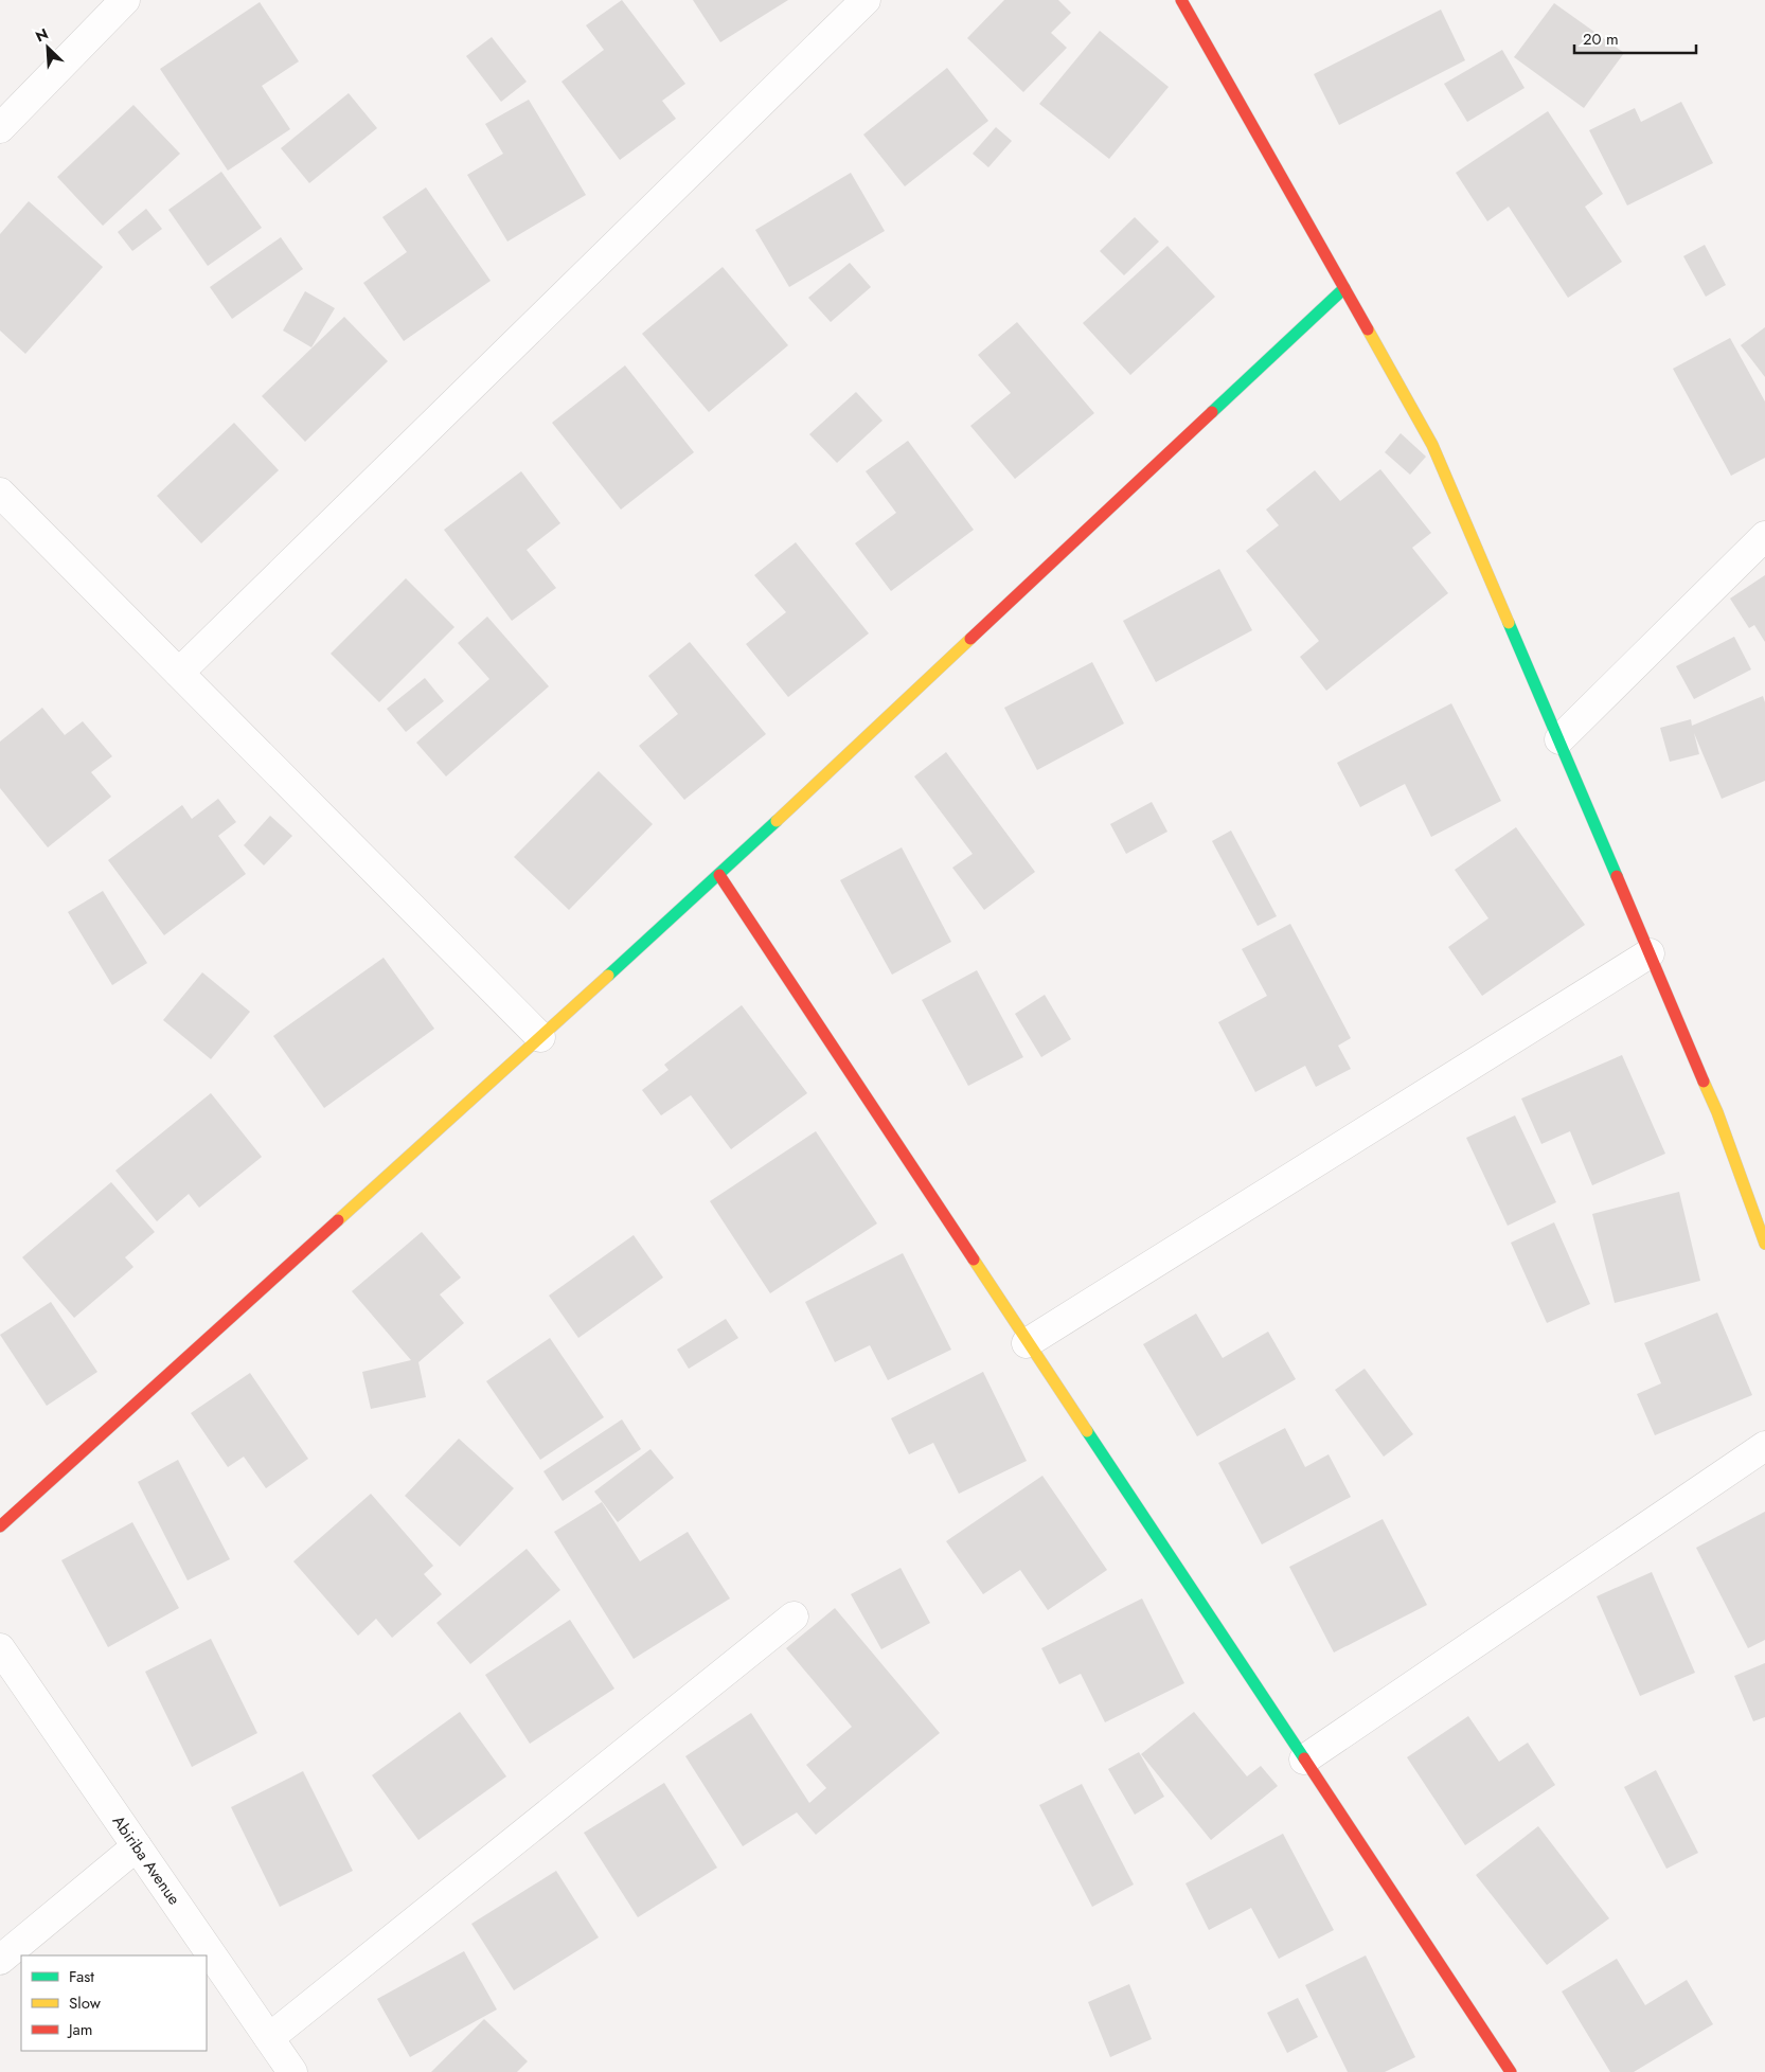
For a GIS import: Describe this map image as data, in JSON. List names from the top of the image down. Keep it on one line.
{"streets":{"street":["Abiriba Avenue"]},"legend":["Fast","Slow","Jam"],"scale_bar":"20 m","north":"top left"}
